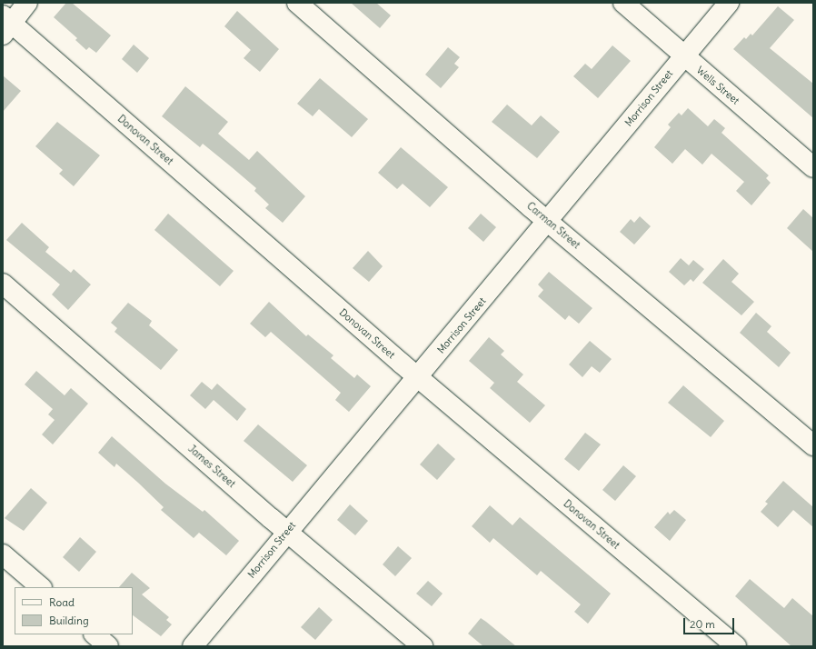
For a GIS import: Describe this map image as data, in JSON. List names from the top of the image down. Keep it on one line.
{"streets":{"street":["Wells Street","Morrison Street","Donovan Street","Carman Street","James Street"]},"crossings":[["Wells Street","Morrison Street"],["Morrison Street","Donovan Street"],["Morrison Street","Carman Street"],["Morrison Street","James Street"]],"legend":["Road","Building"],"scale_bar":"20 m"}
